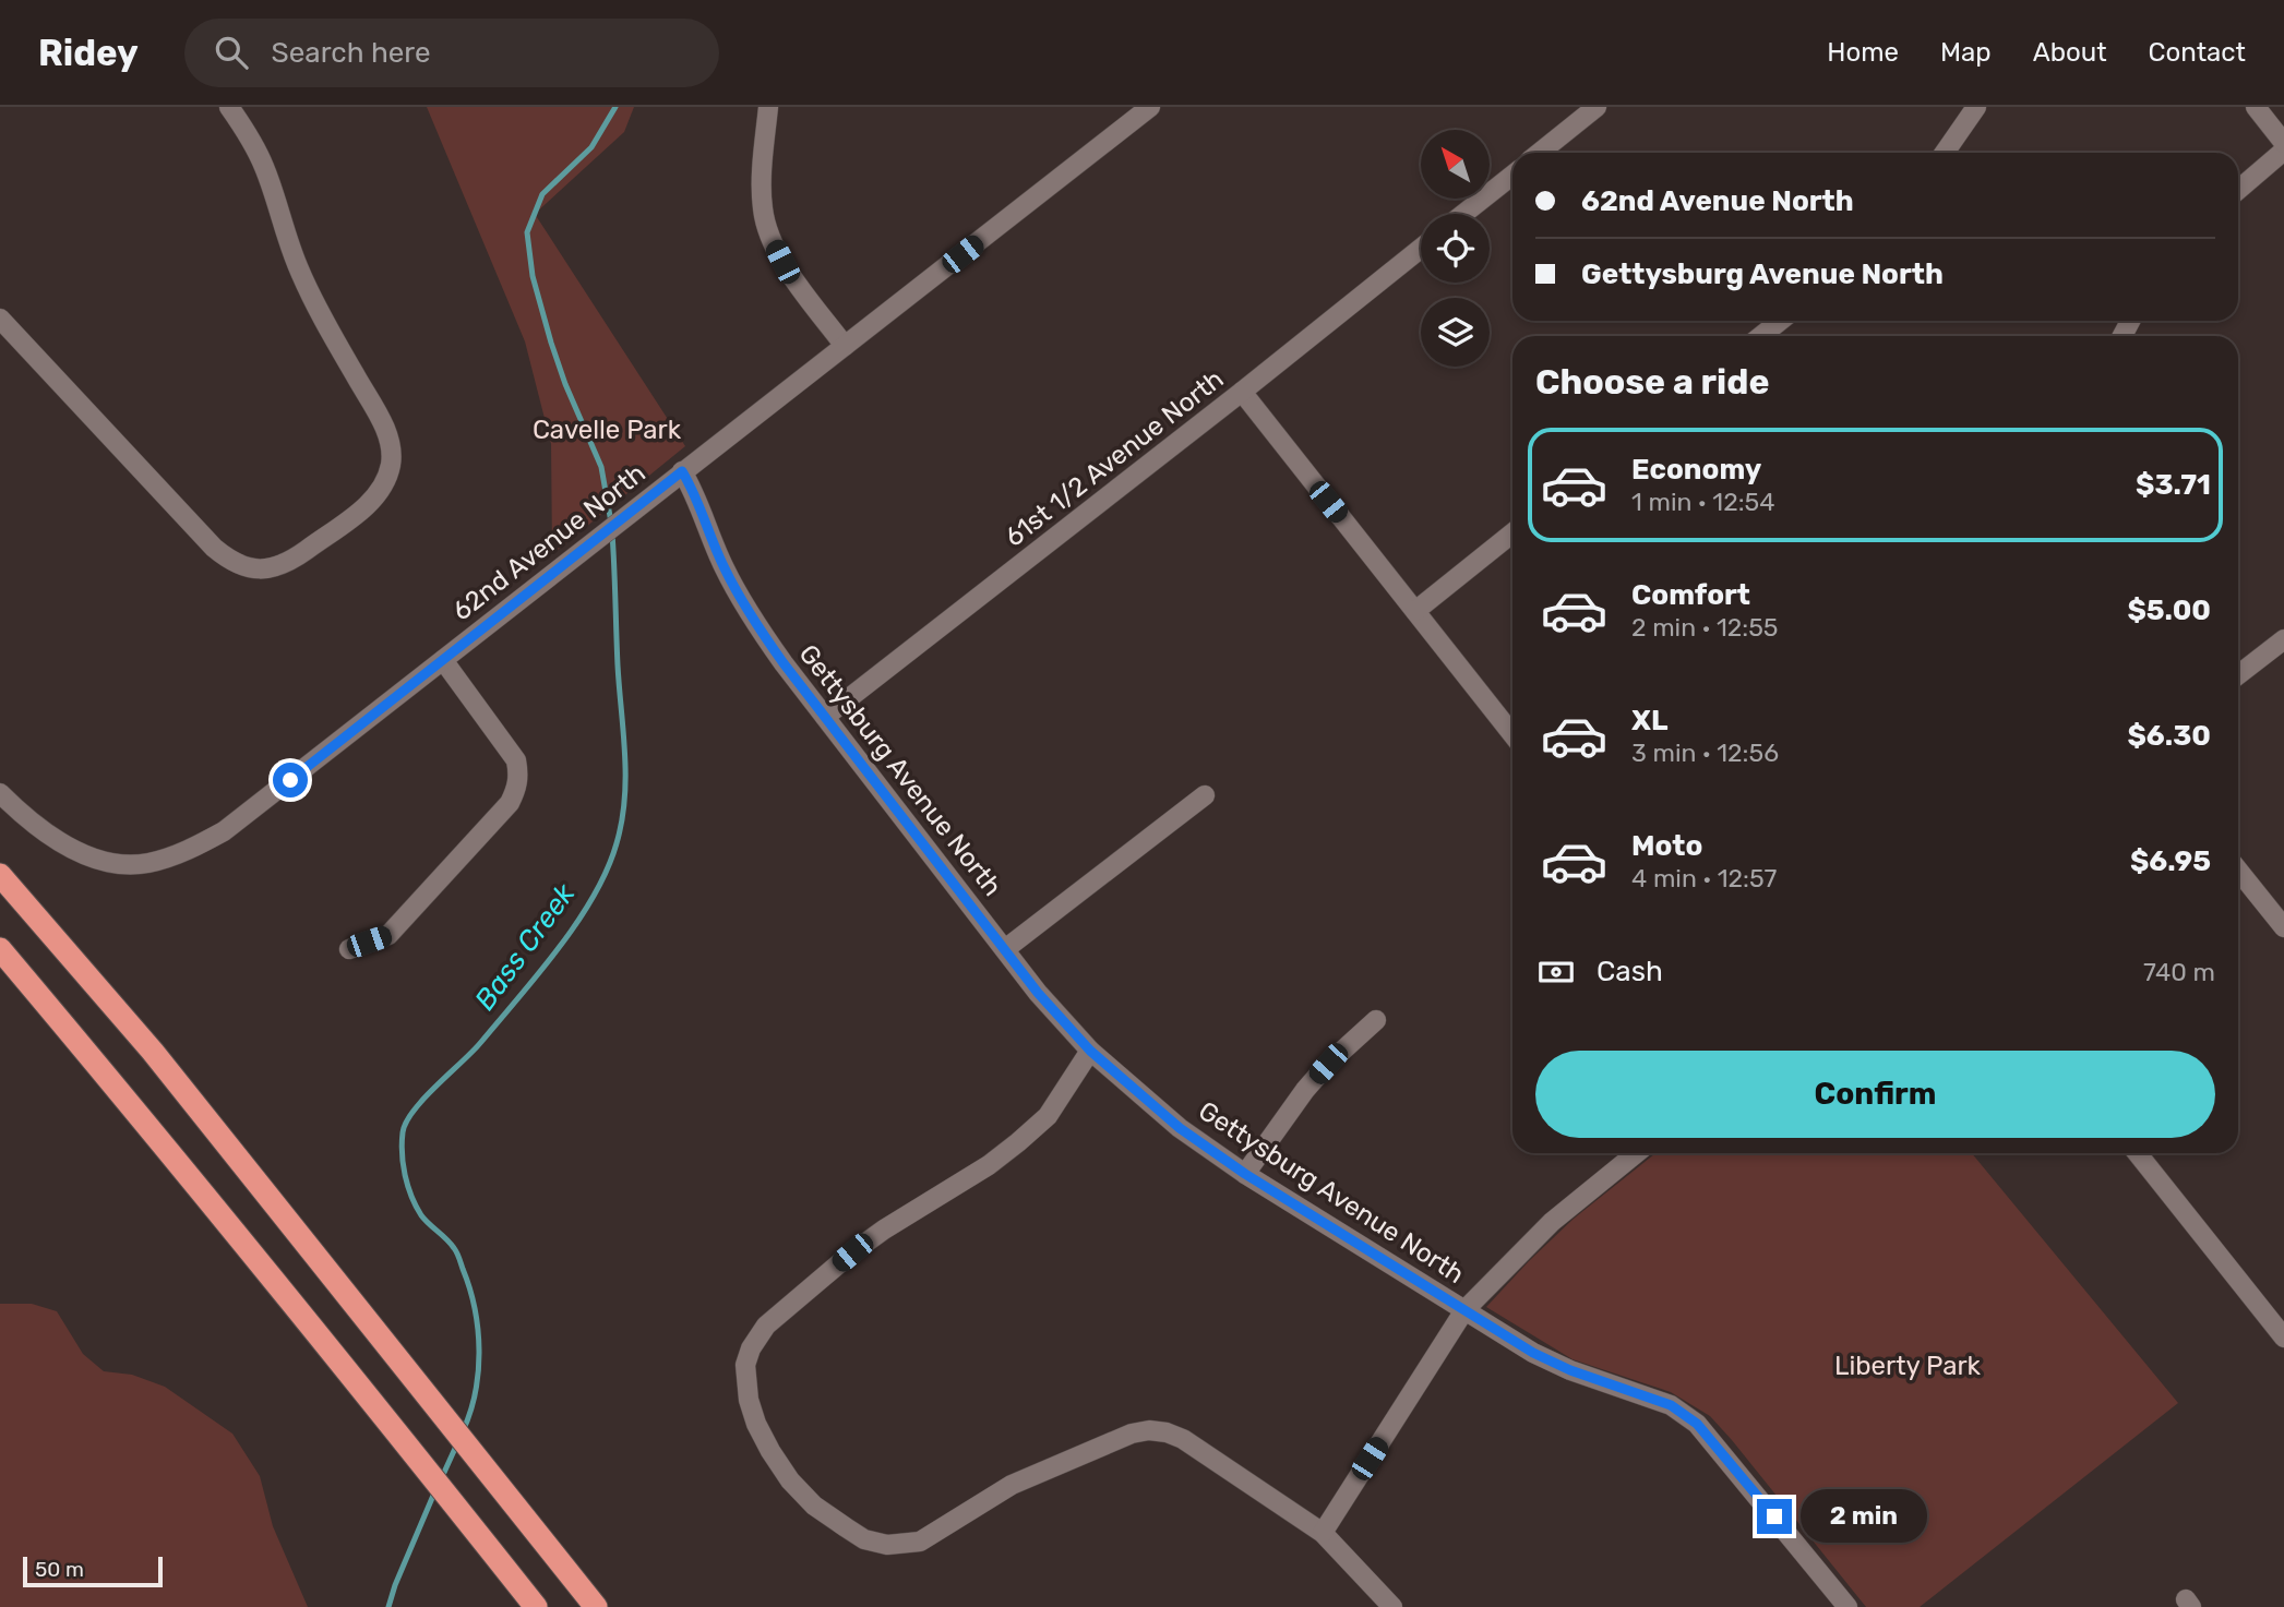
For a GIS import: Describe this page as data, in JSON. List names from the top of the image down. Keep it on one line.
{"streets":{"street":["61st 1/2 Avenue North","62nd Avenue North","Gettysburg Avenue North"]},"crossings":[["61st 1/2 Avenue North","Gettysburg Avenue North"],["62nd Avenue North","Gettysburg Avenue North"]],"water":["Bass Creek"],"parks":["Cavelle Park","Liberty Park"],"scale_bar":"50 m","north":"top left","page":{"header":"Ridey","search":"Search here","nav":["Home","Map","About","Contact"],"banner":["62nd Avenue North","Gettysburg Avenue North"],"heading":"Choose a ride","list":[{"name":"Economy","note":"1 min · 12:54","value":"$3.71"},{"name":"Comfort","note":"2 min · 12:55","value":"$5.00"},{"name":"XL","note":"3 min · 12:56","value":"$6.30"},{"name":"Moto","note":"4 min · 12:57","value":"$6.95"}],"pay":["Cash","740 m"],"buttons":"Confirm","bubble":"2 min","scale":"50 m"}}
